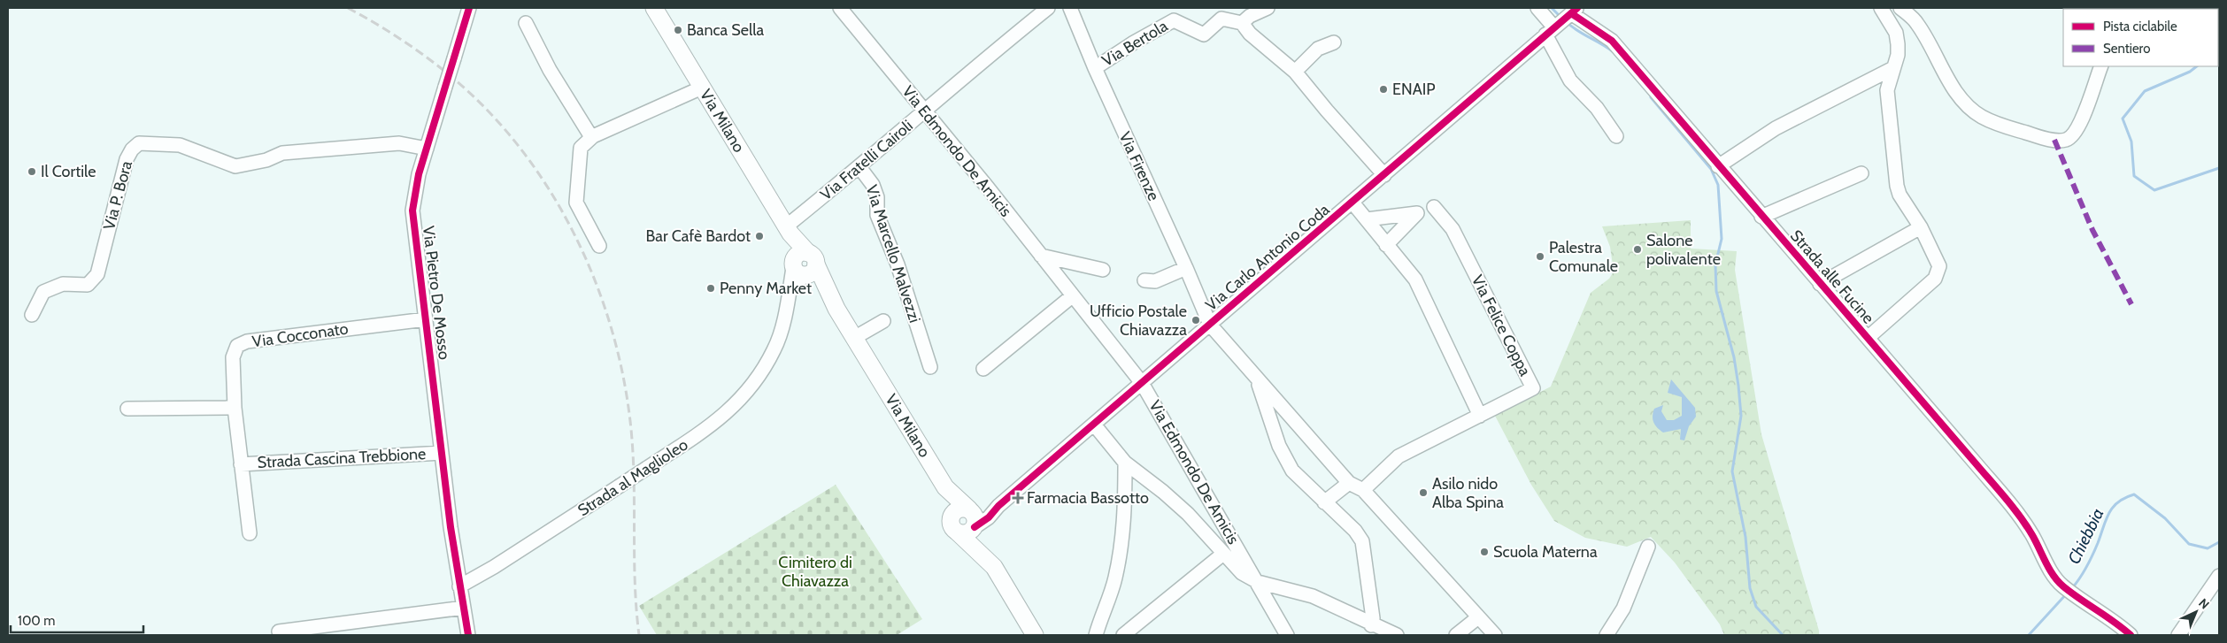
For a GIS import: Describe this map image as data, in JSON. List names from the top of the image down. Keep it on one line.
{"streets":{"main road":["Via Milano"],"street":["Via Bertola","Via Edmondo De Amicis","Via Fratelli Cairoli","Via Firenze","Via P. Bora","Via Marcello Malvezzi","Via Carlo Antonio Coda","Strada alle Fucine","Via Pietro De Mosso","Via Felice Coppa","Via Cocconato","Strada Cascina Trebbione","Strada al Maglioleo"]},"crossings":[["Via Bertola","Via Firenze"],["Via Milano","Via Fratelli Cairoli"],["Via Milano","Via Carlo Antonio Coda"],["Via Milano","Strada al Maglioleo"],["Via Edmondo De Amicis","Via Fratelli Cairoli"],["Via Edmondo De Amicis","Via Carlo Antonio Coda"],["Via Fratelli Cairoli","Via Marcello Malvezzi"],["Via Firenze","Via Carlo Antonio Coda"],["Via P. Bora","Via Pietro De Mosso"],["Via Carlo Antonio Coda","Strada alle Fucine"],["Via Carlo Antonio Coda","Via Felice Coppa"],["Via Pietro De Mosso","Via Cocconato"],["Via Pietro De Mosso","Strada Cascina Trebbione"],["Via Pietro De Mosso","Strada al Maglioleo"],["Via Cocconato","Strada Cascina Trebbione"]],"water":["Chiebbia"],"parks":["Cimitero di Chiavazza"],"places":{"other":["Banca Sella","ENAIP","Il Cortile","Bar Cafè Bardot","Salone polivalente","Palestra Comunale","Penny Market","Ufficio Postale Chiavazza","Asilo nido Alba Spina","Scuola Materna"],"health":["Farmacia Bassotto"]},"legend":["Pista ciclabile","Sentiero"],"scale_bar":"100 m","north":"top right"}
